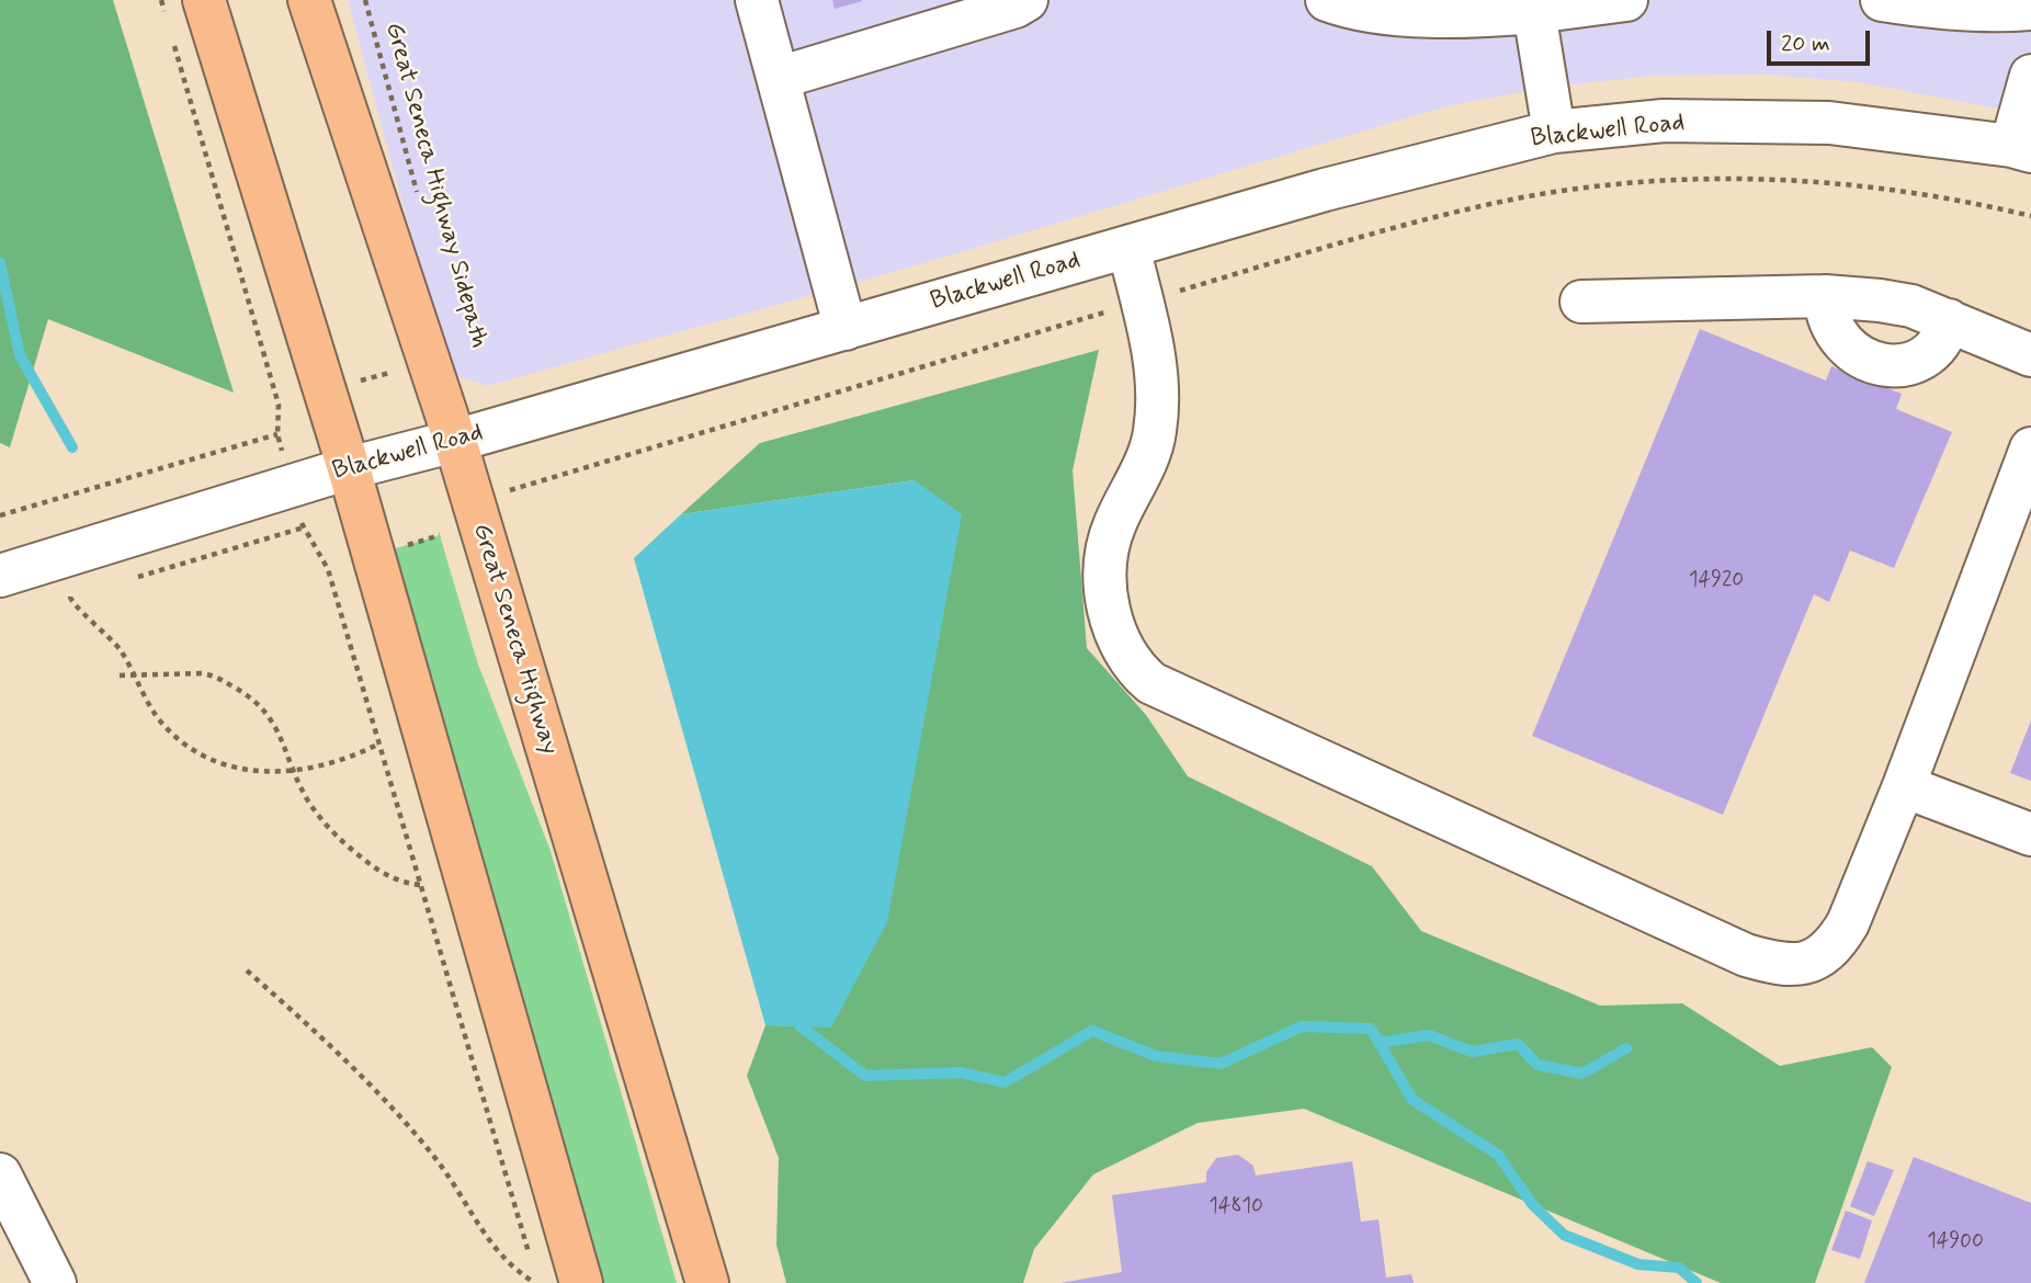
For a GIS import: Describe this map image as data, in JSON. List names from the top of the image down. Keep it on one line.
{"streets":{"main road":["Great Seneca Highway"],"street":["Blackwell Road"],"path":["Great Seneca Highway Sidepath"]},"crossings":[["Blackwell Road","Great Seneca Highway"]],"house_numbers":["14920","14810","14900"],"scale_bar":"20 m"}
